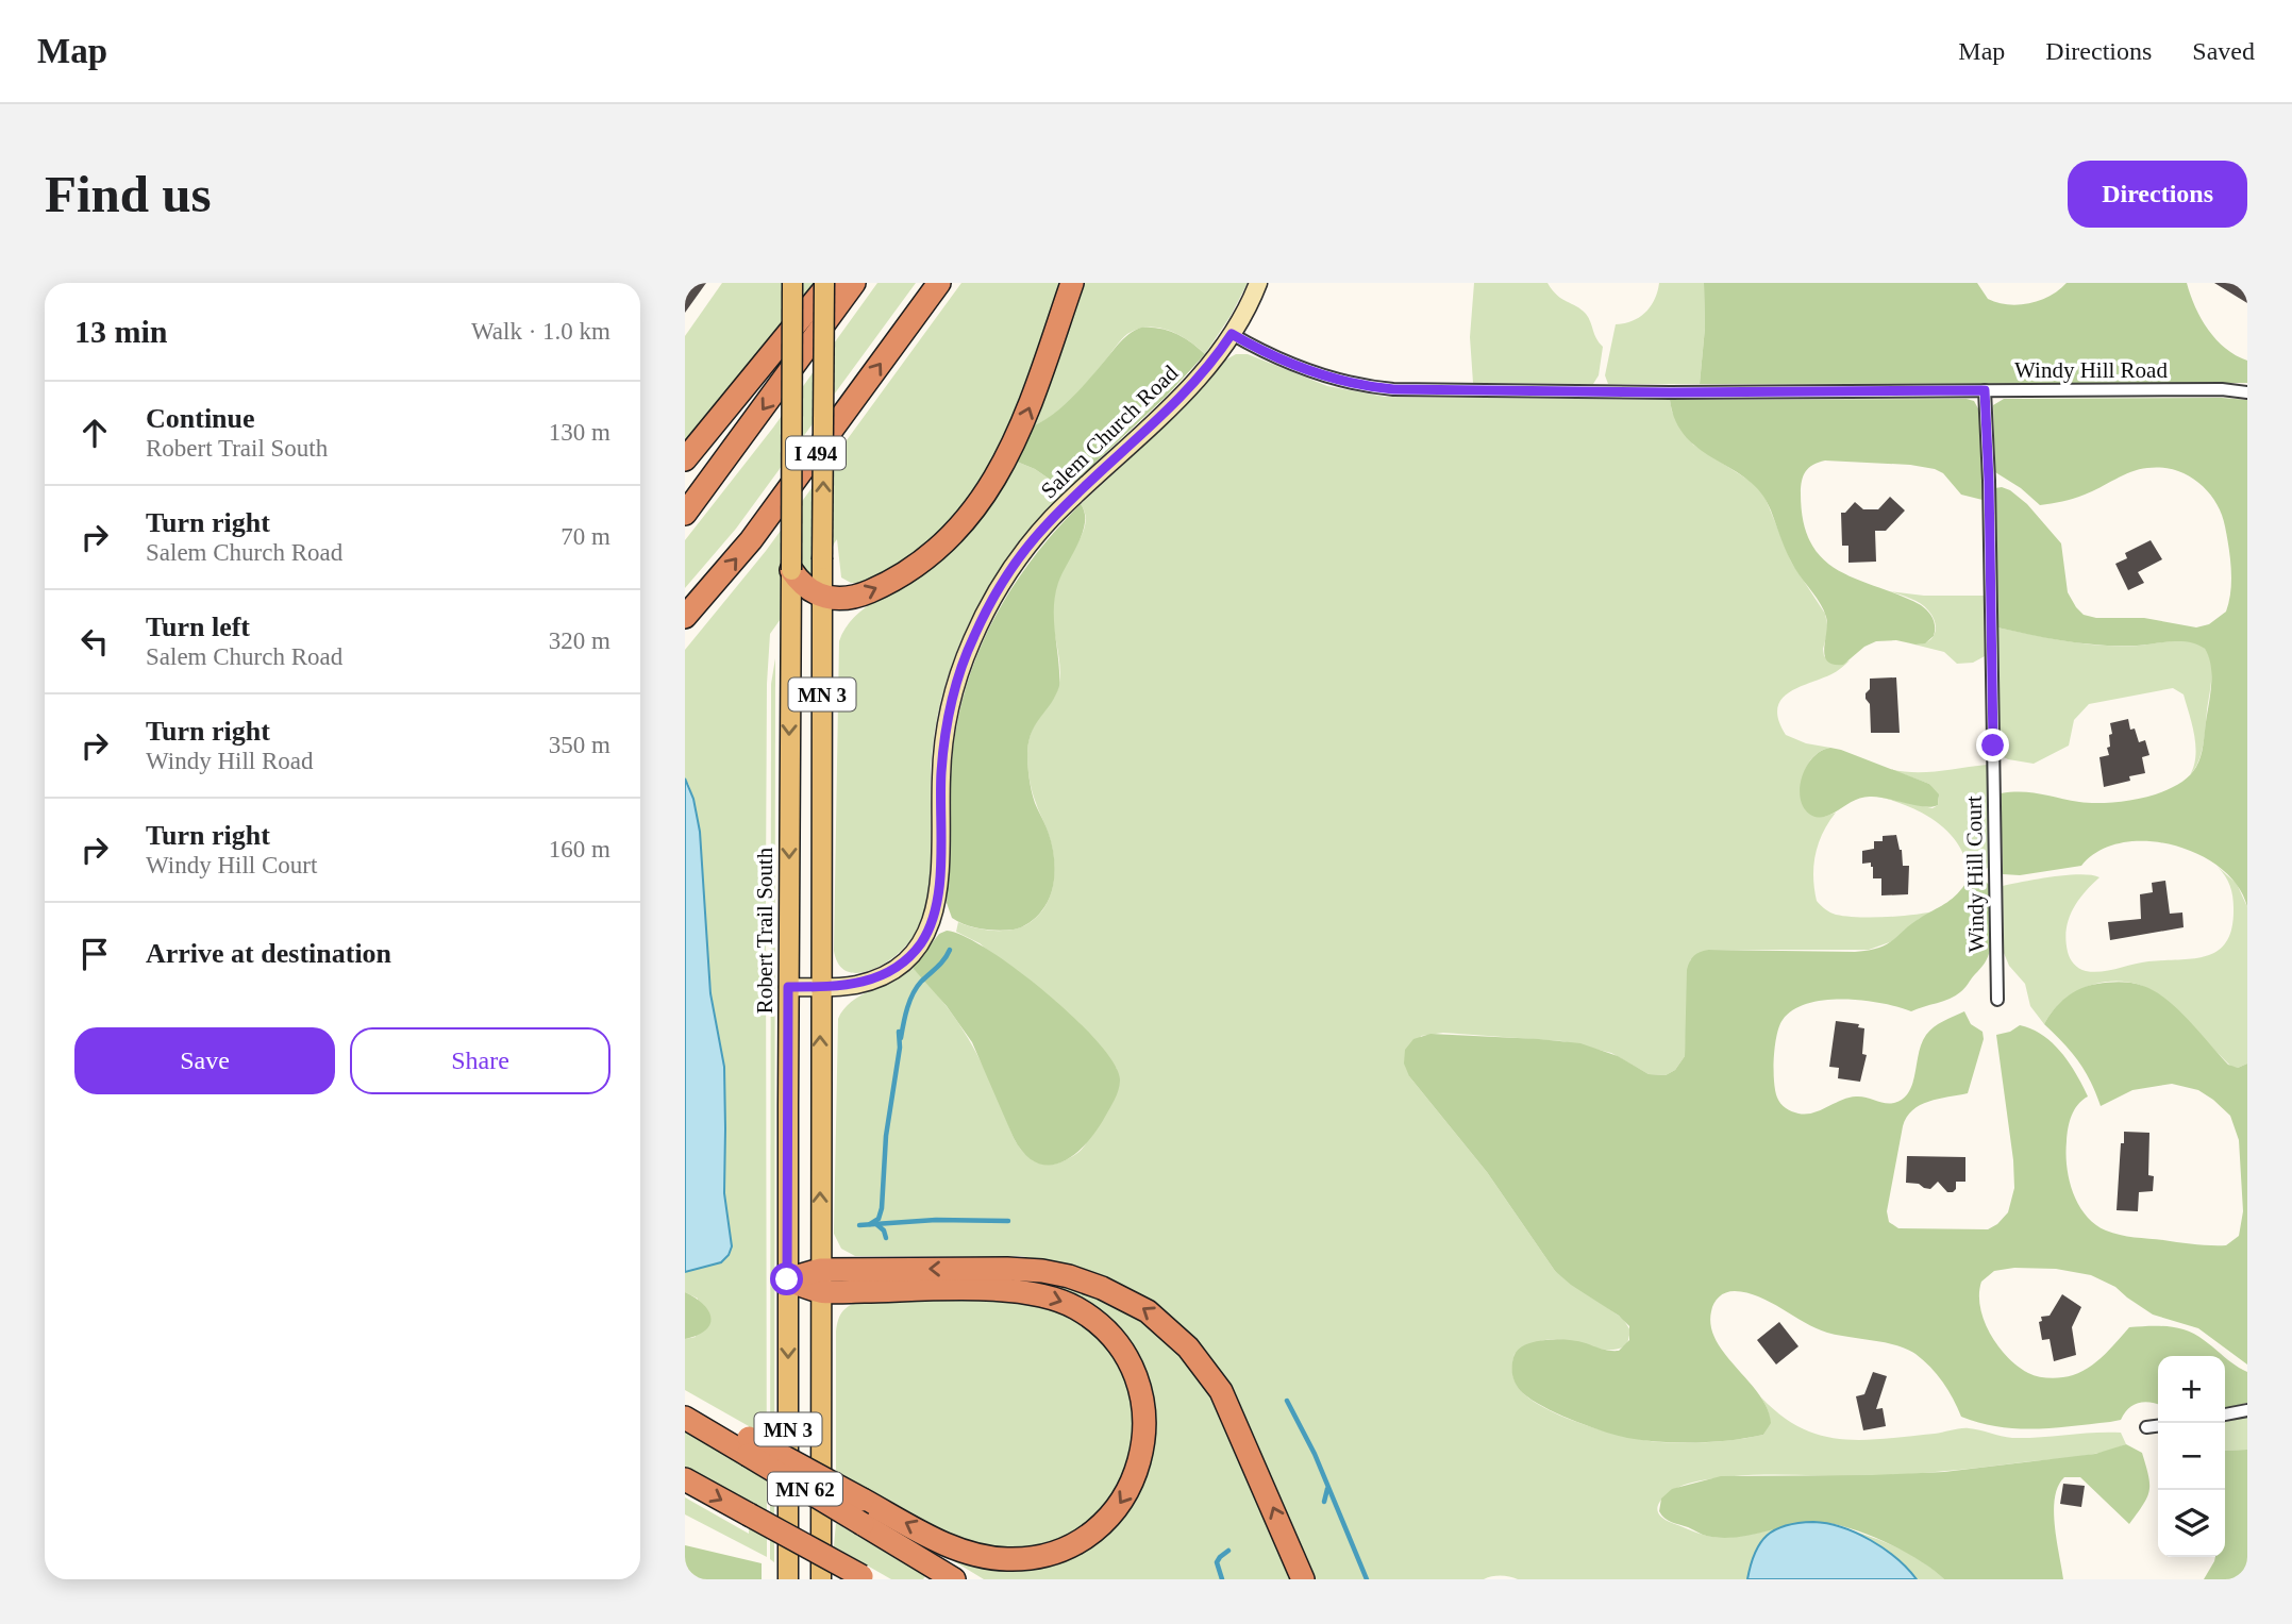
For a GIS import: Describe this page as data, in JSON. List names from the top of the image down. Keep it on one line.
{"streets":{"highway":["I 494","MN 62"],"main road":["MN 3","Robert Trail South"],"street":["Windy Hill Road","Salem Church Road","Windy Hill Court"]},"crossings":[["Windy Hill Road","Salem Church Road"],["Windy Hill Road","Windy Hill Court"],["Salem Church Road","Robert Trail South"]],"page":{"header":"Map","nav":["Map","Directions","Saved"],"buttons":["Directions",["Save","Share"]],"title":"Find us","heading":["13 min","Walk · 1.0 km"],"list":[["Continue","Robert Trail South","130 m"],["Turn right","Salem Church Road","70 m"],["Turn left","Salem Church Road","320 m"],["Turn right","Windy Hill Road","350 m"],["Turn right","Windy Hill Court","160 m"],"Arrive at destination"],"map_buttons":["+","−"]}}
